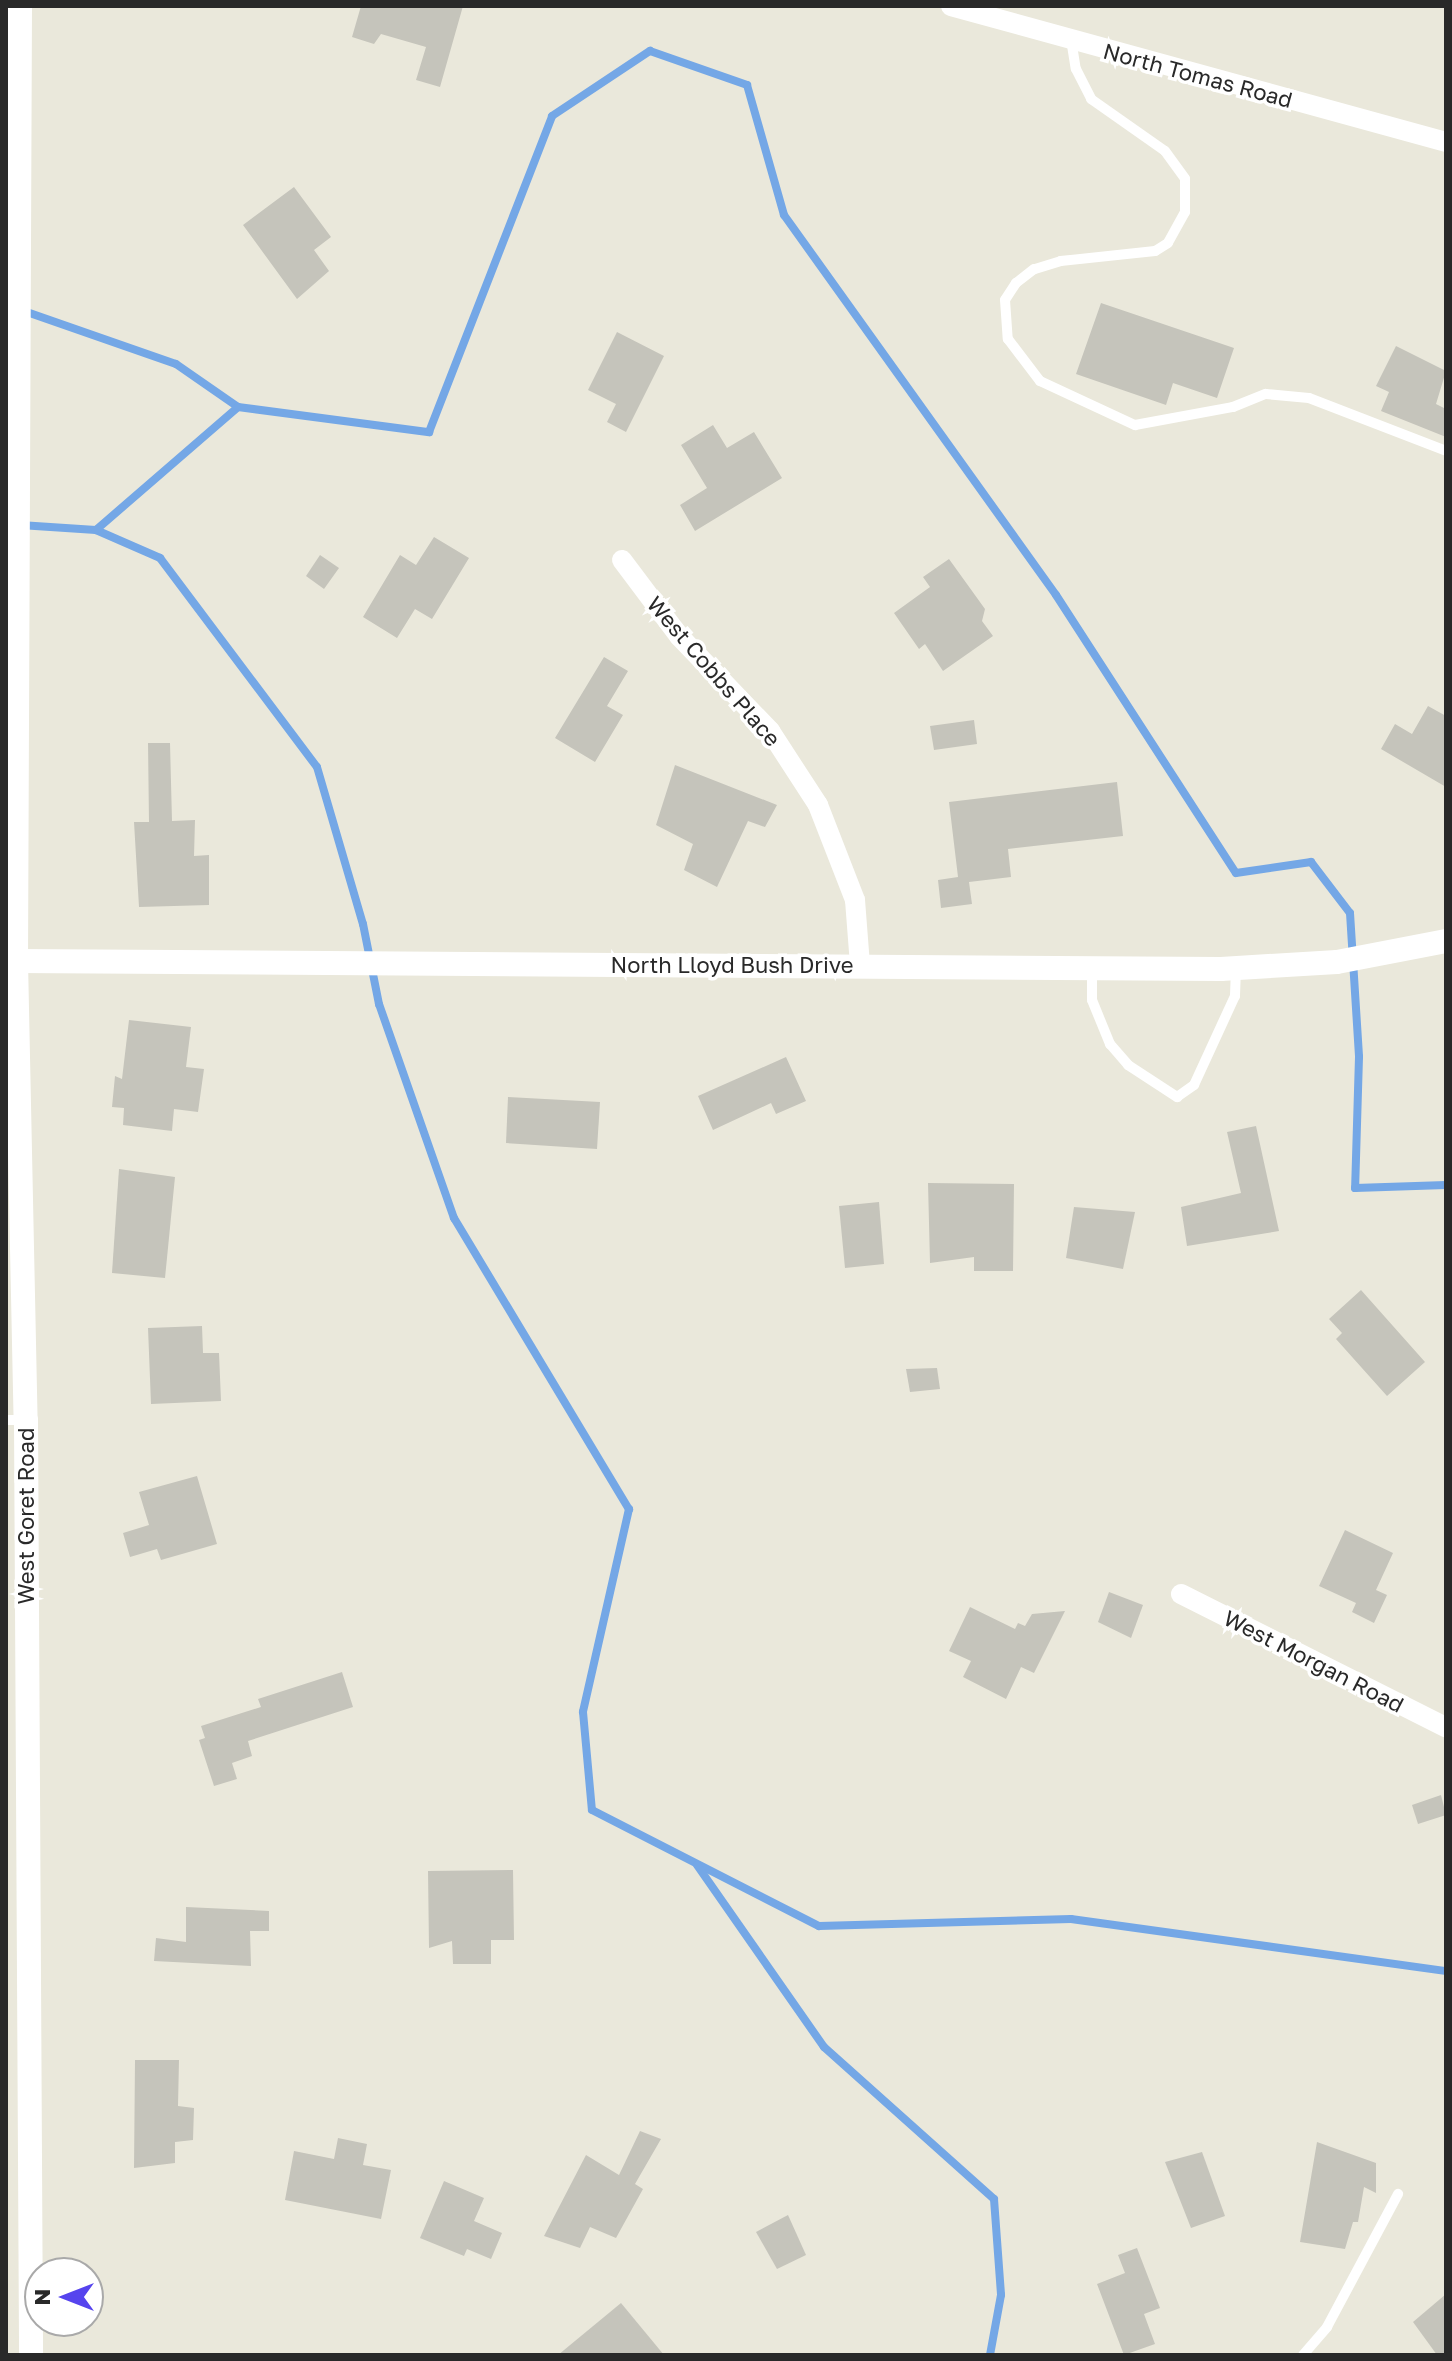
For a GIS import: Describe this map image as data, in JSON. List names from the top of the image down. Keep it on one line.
{"streets":{"street":["North Tomas Road","West Cobbs Place","North Lloyd Bush Drive","West Goret Road","West Morgan Road"]},"crossings":[["West Cobbs Place","North Lloyd Bush Drive"],["North Lloyd Bush Drive","West Goret Road"]],"north":"left"}
